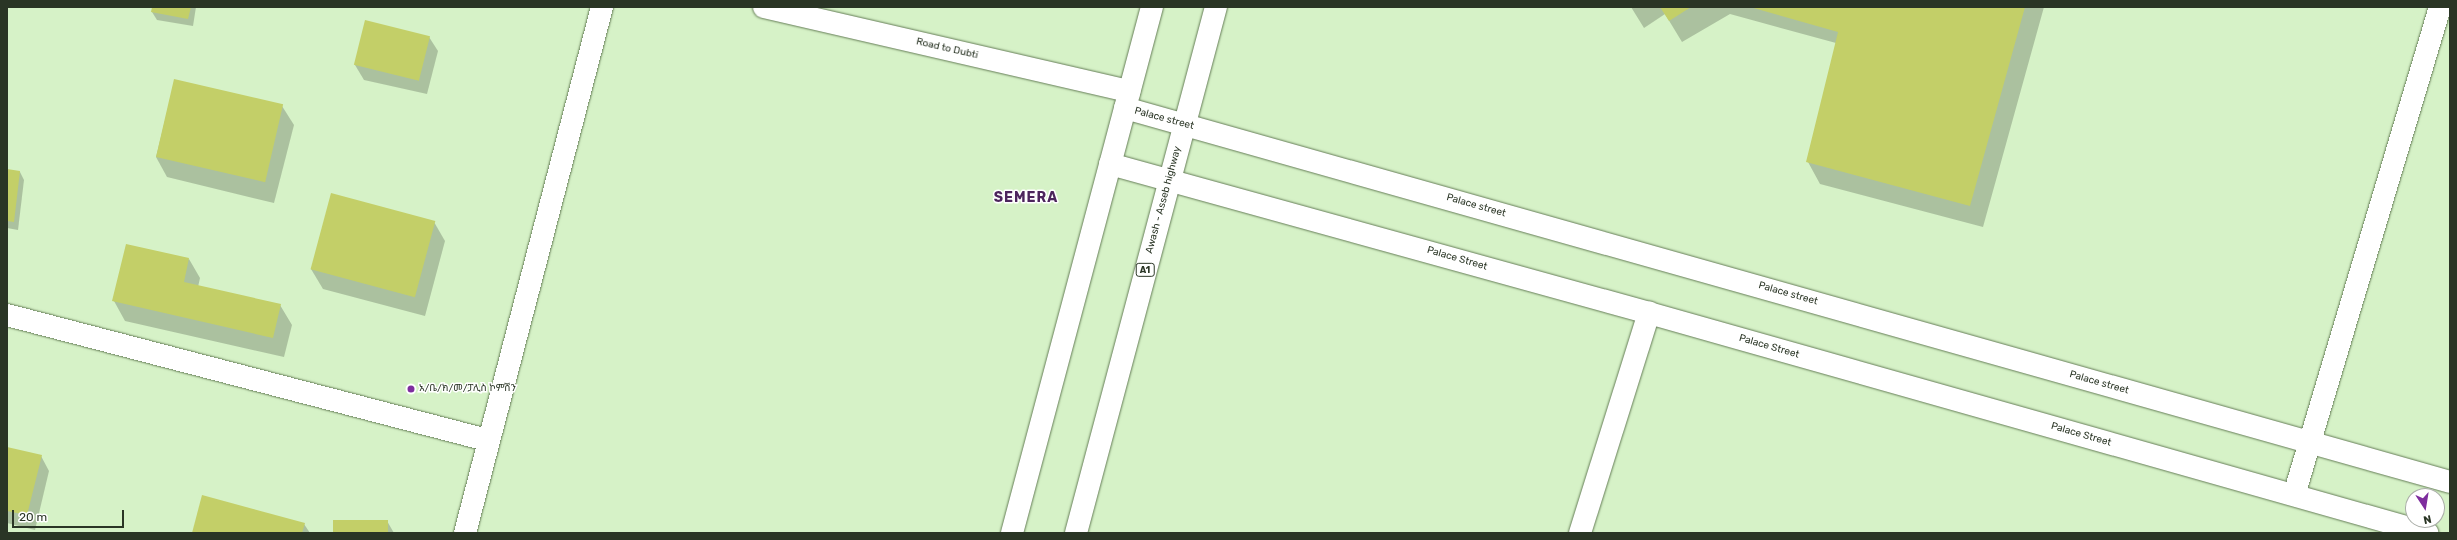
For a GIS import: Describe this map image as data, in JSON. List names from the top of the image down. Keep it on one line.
{"streets":{"main road":["Road to Dubti","Palace street","Awash - Asseb highway","Palace Street","A1"]},"crossings":[["Road to Dubti","Palace street"],["Palace street","Awash - Asseb highway"],["Awash - Asseb highway","Palace Street"]],"districts":["SEMERA"],"places":["አ/ቤ/ክ/መ/ፓሊስ ኮምሽን"],"scale_bar":"20 m","north":"bottom"}
